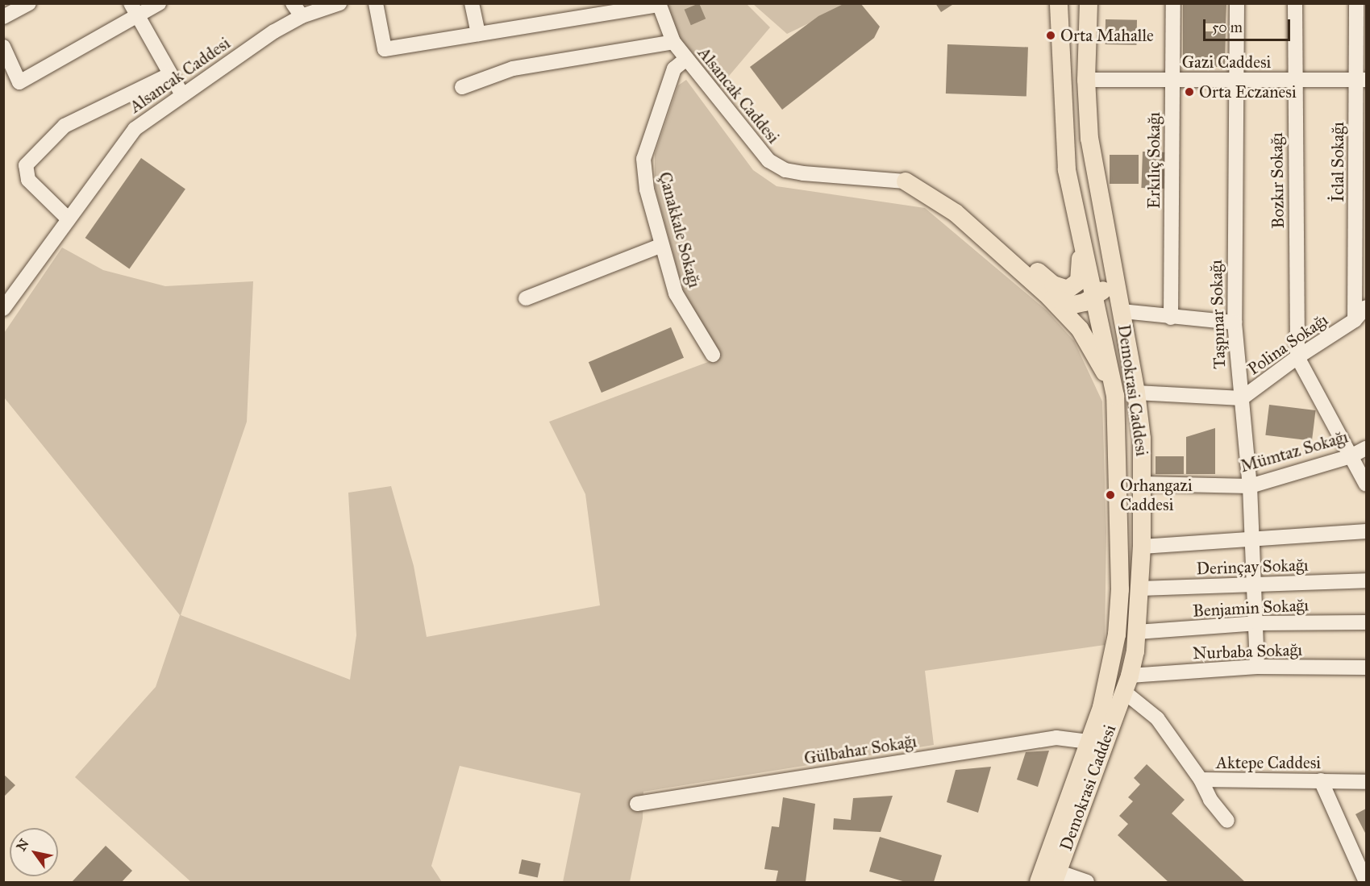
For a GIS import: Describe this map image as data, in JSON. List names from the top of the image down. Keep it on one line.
{"streets":{"main road":["Demokrasi Caddesi"],"street":["Gazi Caddesi","Alsancak Caddesi","Erkılıç Sokağı","İclal Sokağı","Bozkır Sokağı","Çanakkale Sokağı","Taşpınar Sokağı","Polina Sokağı","Mümtaz Sokağı","Derinçay Sokağı","Benjamin Sokağı","Nurbaba Sokağı","Gülbahar Sokağı","Aktepe Caddesi"]},"crossings":[["Gazi Caddesi","Erkılıç Sokağı"],["Gazi Caddesi","İclal Sokağı"],["Gazi Caddesi","Bozkır Sokağı"],["Gazi Caddesi","Taşpınar Sokağı"],["Gazi Caddesi","Demokrasi Caddesi"],["Alsancak Caddesi","Çanakkale Sokağı"],["İclal Sokağı","Polina Sokağı"],["Bozkır Sokağı","Polina Sokağı"],["Taşpınar Sokağı","Polina Sokağı"],["Taşpınar Sokağı","Mümtaz Sokağı"],["Taşpınar Sokağı","Derinçay Sokağı"],["Taşpınar Sokağı","Benjamin Sokağı"],["Taşpınar Sokağı","Nurbaba Sokağı"],["Polina Sokağı","Demokrasi Caddesi"],["Demokrasi Caddesi","Mümtaz Sokağı"],["Demokrasi Caddesi","Derinçay Sokağı"],["Demokrasi Caddesi","Benjamin Sokağı"],["Demokrasi Caddesi","Nurbaba Sokağı"],["Demokrasi Caddesi","Gülbahar Sokağı"],["Demokrasi Caddesi","Aktepe Caddesi"],["Nurbaba Sokağı","Aktepe Caddesi"]],"places":["Orta Mahalle","Orta Eczanesi","Orhangazi Caddesi"],"scale_bar":"50 m","north":"top left"}
